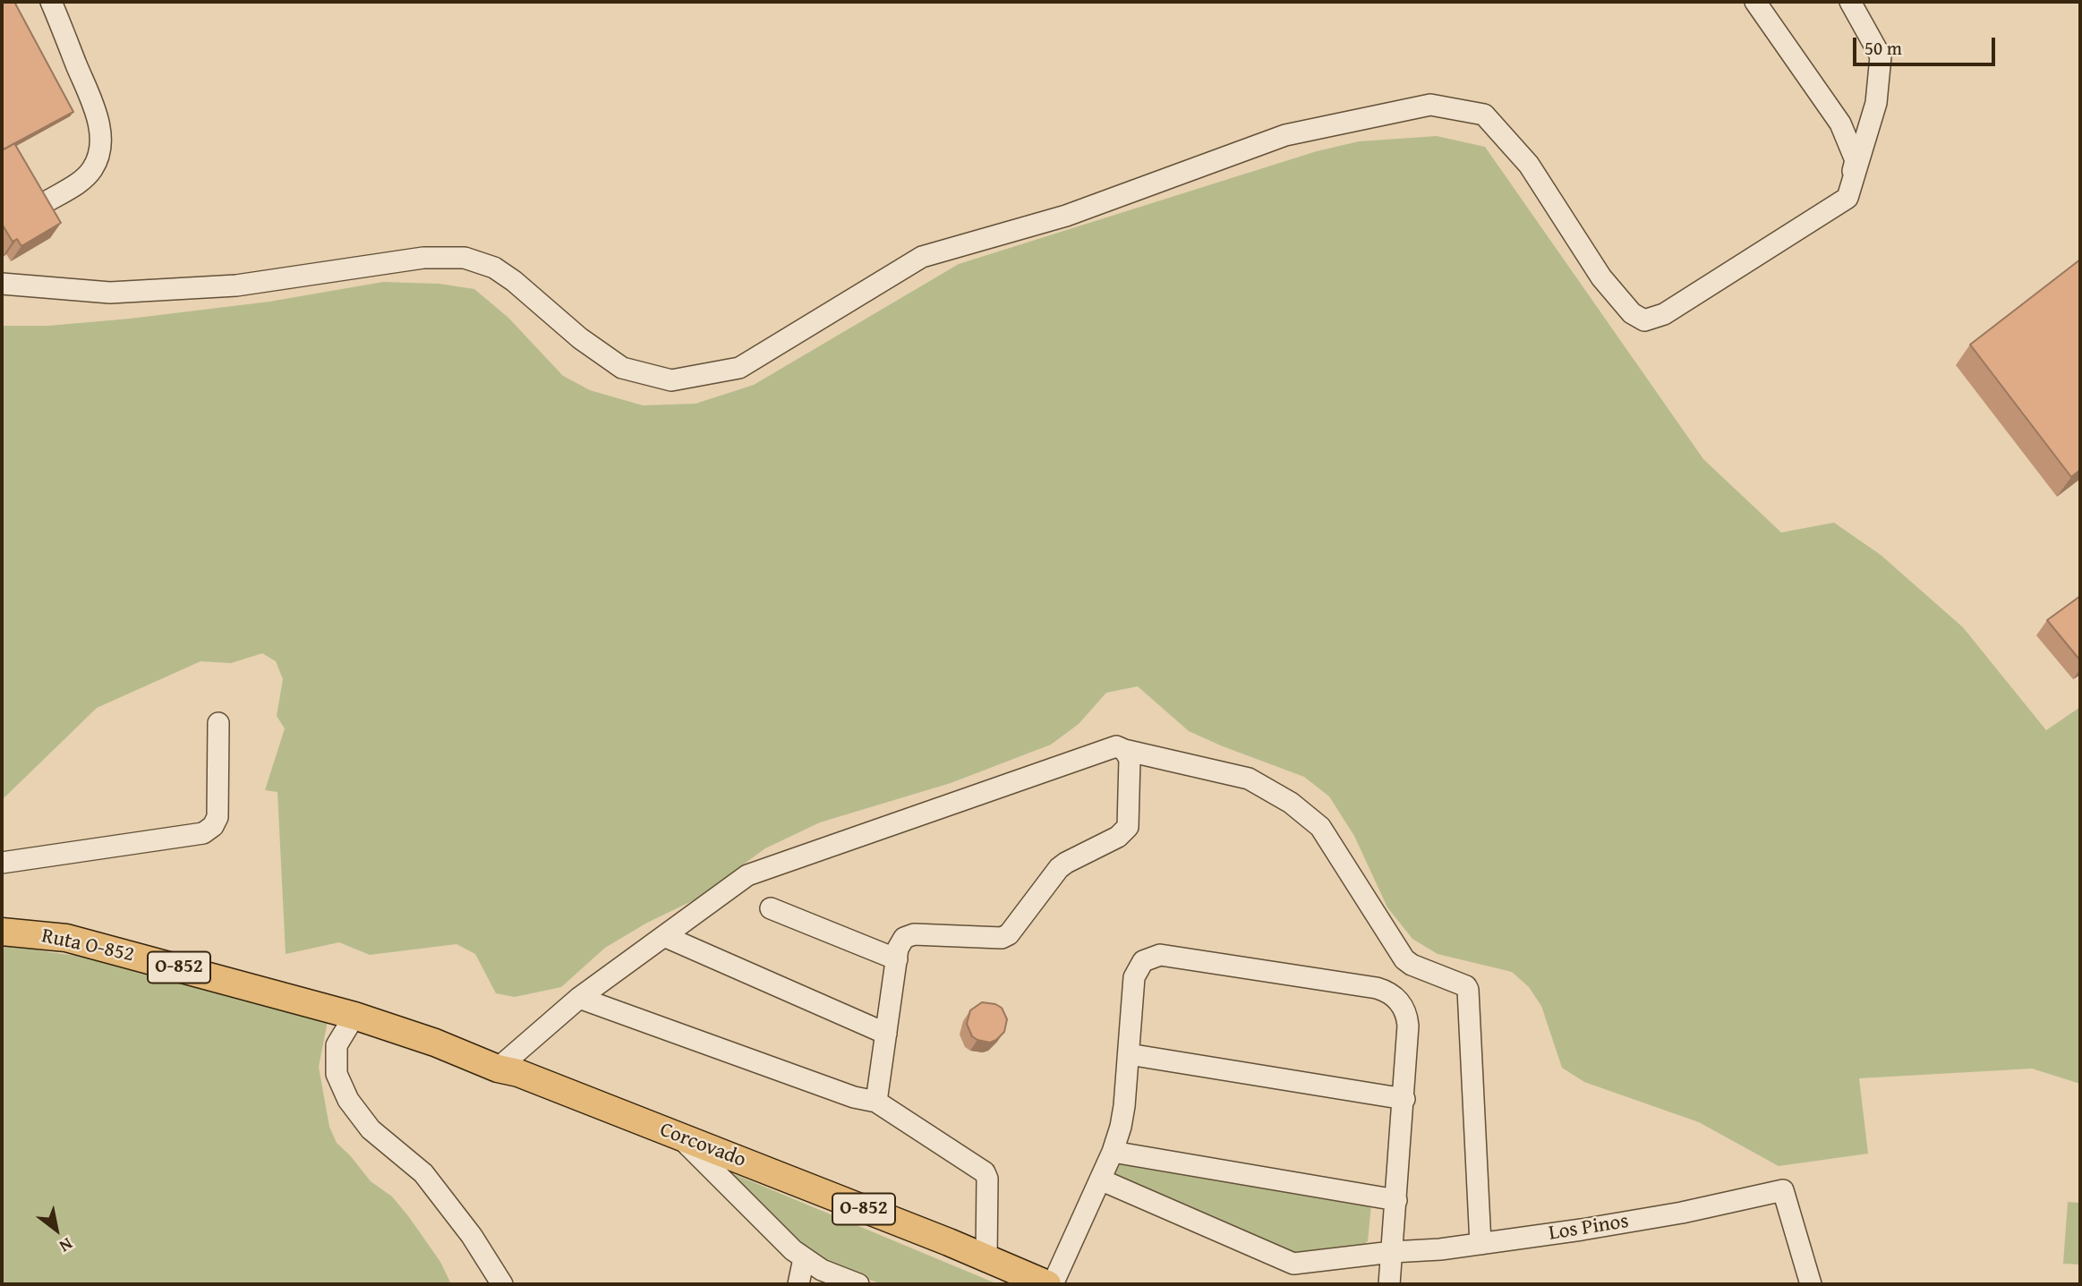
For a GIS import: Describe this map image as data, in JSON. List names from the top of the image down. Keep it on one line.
{"streets":{"main road":["Ruta O-852","O-852","Corcovado"],"street":["Los Pinos"]},"crossings":[["Ruta O-852","Corcovado"]],"scale_bar":"50 m","north":"bottom right"}
